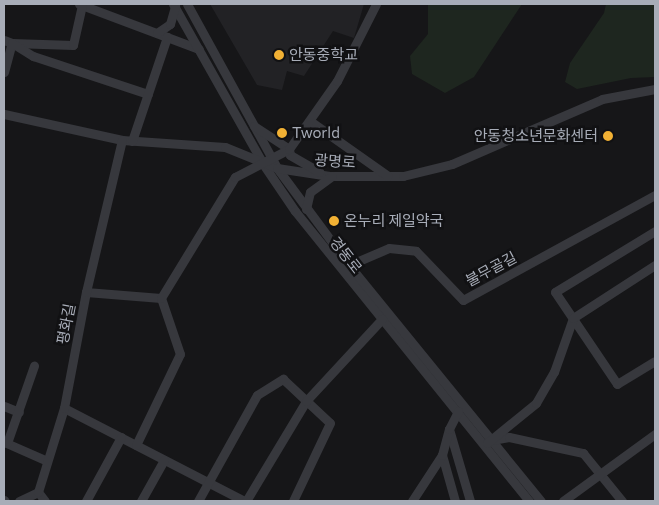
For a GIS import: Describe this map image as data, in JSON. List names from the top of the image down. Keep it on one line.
{"streets":{"street":["광명로","경동로","불무골길","평화길"]},"crossings":[["광명로","경동로"],["광명로","평화길"],["경동로","불무골길"]],"places":["안동중학교","Tworld","안동청소년문화센터","온누리 제일약국"]}
